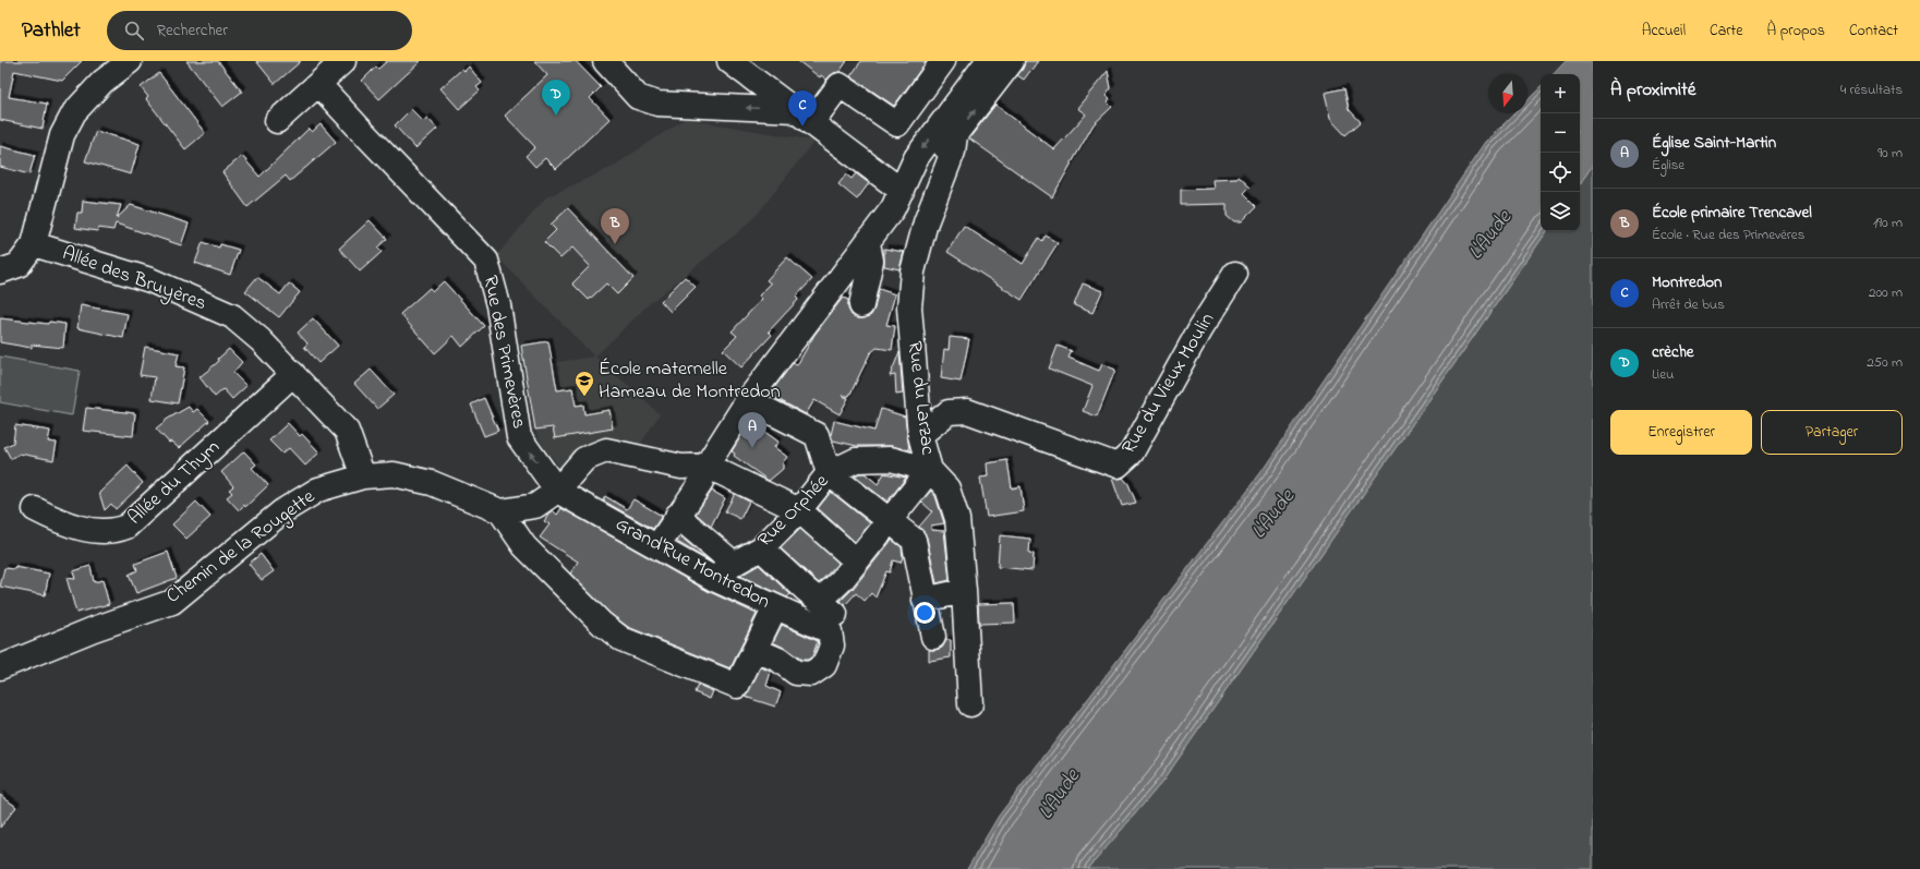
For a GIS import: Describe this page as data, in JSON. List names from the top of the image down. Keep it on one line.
{"streets":{"street":["Allée des Bruyères","Rue des Primevères","Rue du Vieux Moulin","Rue du Larzac","Allée du Thym","Rue Orphée","Chemin de la Rougette","Grand'Rue Montredon"]},"crossings":[["Allée des Bruyères","Allée du Thym"],["Allée des Bruyères","Chemin de la Rougette"],["Rue des Primevères","Grand'Rue Montredon"],["Rue du Vieux Moulin","Rue du Larzac"],["Rue du Larzac","Rue Orphée"],["Rue Orphée","Grand'Rue Montredon"]],"one_way":["Rue des Primevères"],"water":["L'Aude"],"places":{"school or university":["École maternelle Hameau de Montredon"]},"north":"bottom","page":{"header":"Pathlet","search":"Rechercher","nav":["Accueil","Carte","À propos","Contact"],"heading":["À proximité","4 résultats"],"map_buttons":["+","−"],"pins":["D","C","B","A"],"list":[{"mark":"A","name":"Église Saint-Martin","note":"Église","value":"90 m"},{"mark":"B","name":"École primaire Trencavel","note":"École · Rue des Primevères","value":"190 m"},{"mark":"C","name":"Montredon","note":"Arrêt de bus","value":"200 m"},{"mark":"D","name":"crèche","note":"Lieu","value":"250 m"}],"buttons":["Enregistrer","Partager"]}}
